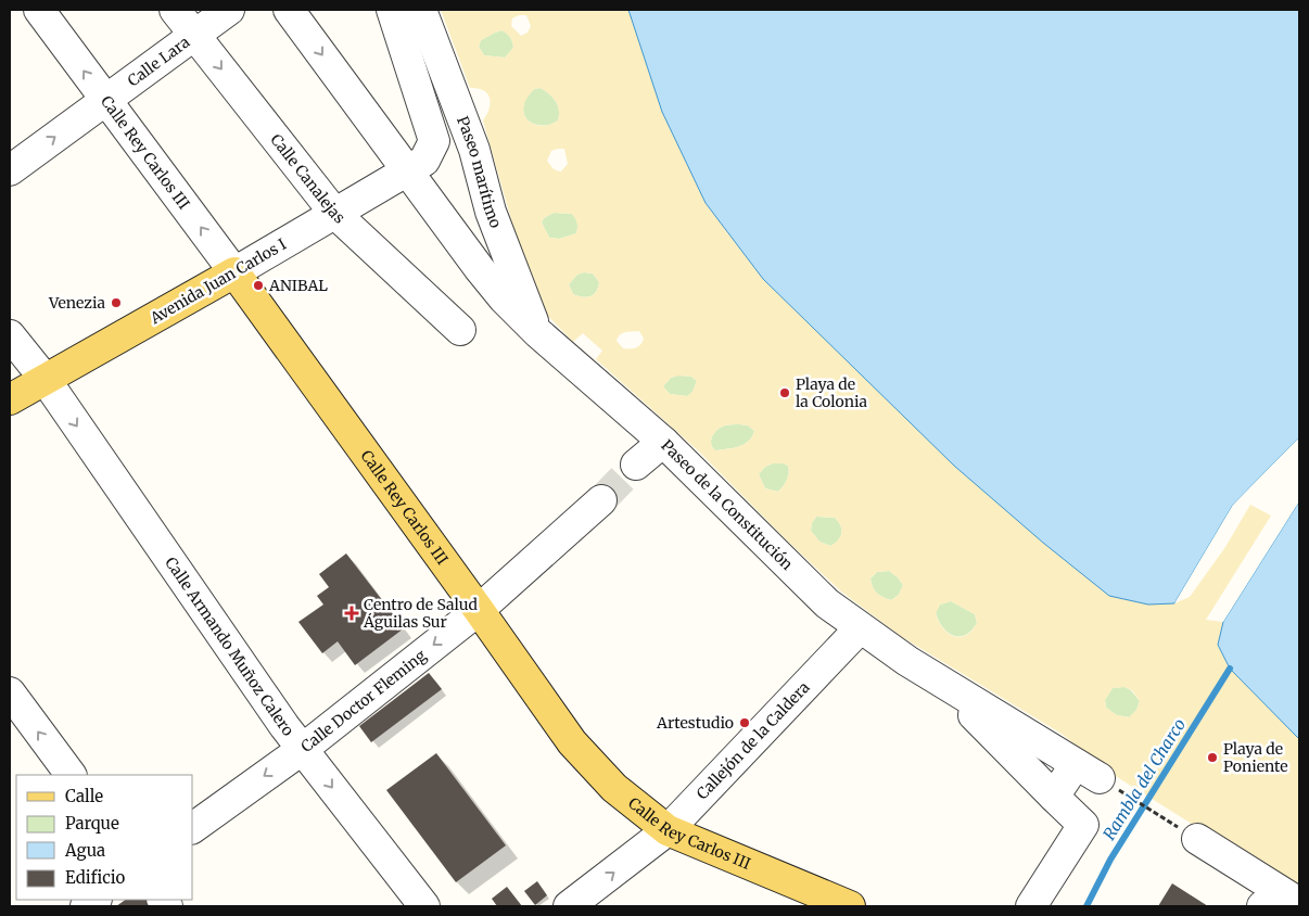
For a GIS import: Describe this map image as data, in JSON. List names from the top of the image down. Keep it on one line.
{"streets":{"main road":["Calle Rey Carlos III","Avenida Juan Carlos I"],"street":["Calle Lara","Paseo marítimo","Calle Canalejas","Paseo de la Constitución","Calle Armando Muñoz Calero","Calle Doctor Fleming","Callejón de la Caldera"]},"crossings":[["Calle Lara","Calle Rey Carlos III"],["Calle Lara","Calle Canalejas"],["Calle Rey Carlos III","Avenida Juan Carlos I"],["Calle Rey Carlos III","Calle Doctor Fleming"],["Calle Rey Carlos III","Callejón de la Caldera"],["Paseo marítimo","Paseo de la Constitución"],["Calle Canalejas","Avenida Juan Carlos I"],["Avenida Juan Carlos I","Paseo de la Constitución"],["Avenida Juan Carlos I","Calle Armando Muñoz Calero"],["Paseo de la Constitución","Callejón de la Caldera"],["Calle Armando Muñoz Calero","Calle Doctor Fleming"]],"one_way":["Calle Lara","Calle Canalejas","Calle Armando Muñoz Calero","Calle Doctor Fleming"],"water":["Rambla del Charco"],"places":{"other":["ANIBAL","Venezia","Playa de la Colonia","Artestudio","Playa de Poniente"],"health":["Centro de Salud Águilas Sur"]},"legend":["Calle","Parque","Agua","Edificio"]}
